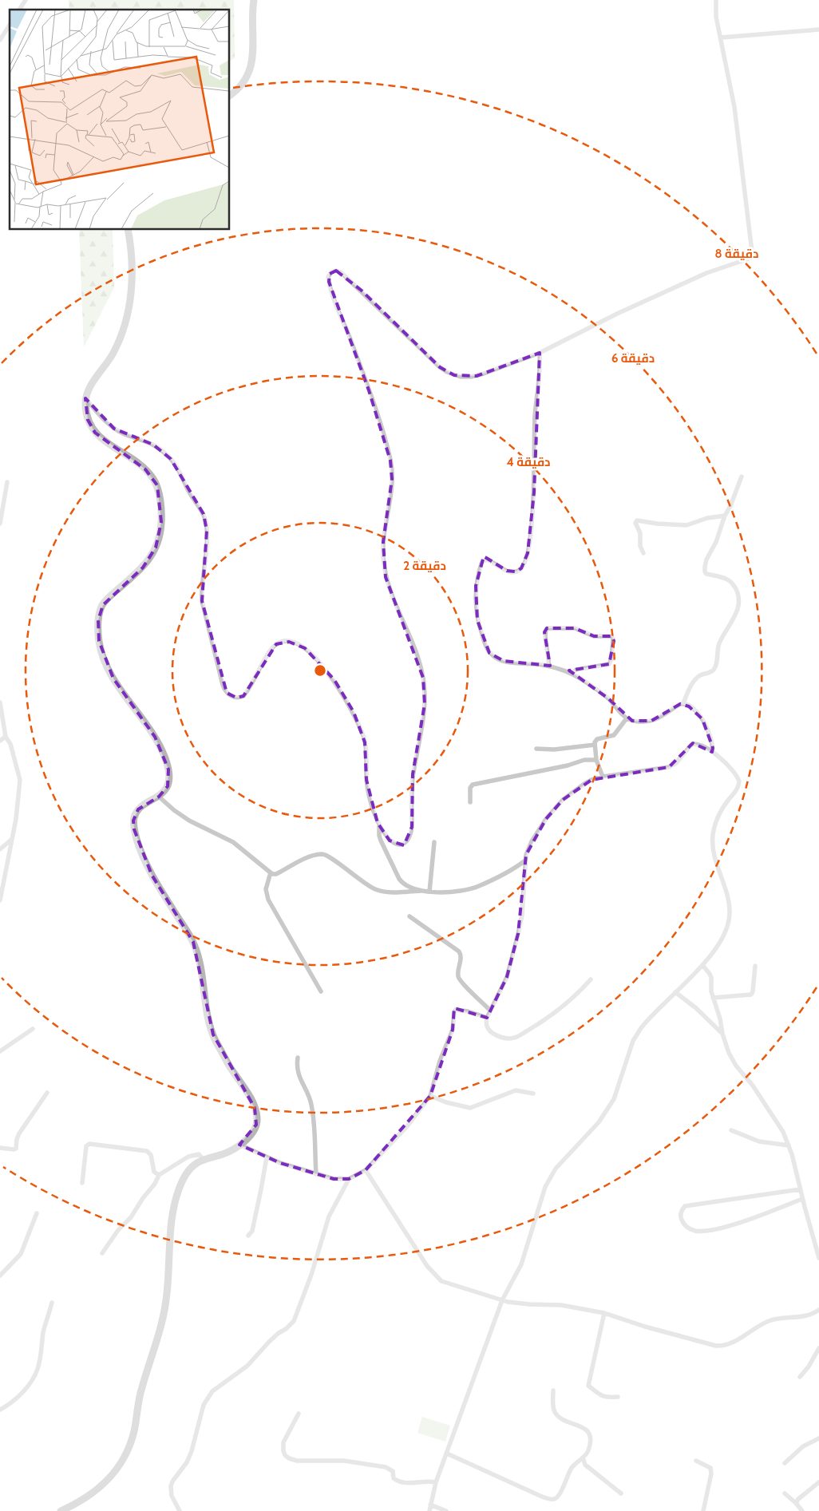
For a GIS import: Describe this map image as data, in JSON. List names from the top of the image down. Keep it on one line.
{"rings":["8 دقيقة","6 دقيقة","4 دقيقة","2 دقيقة"]}
